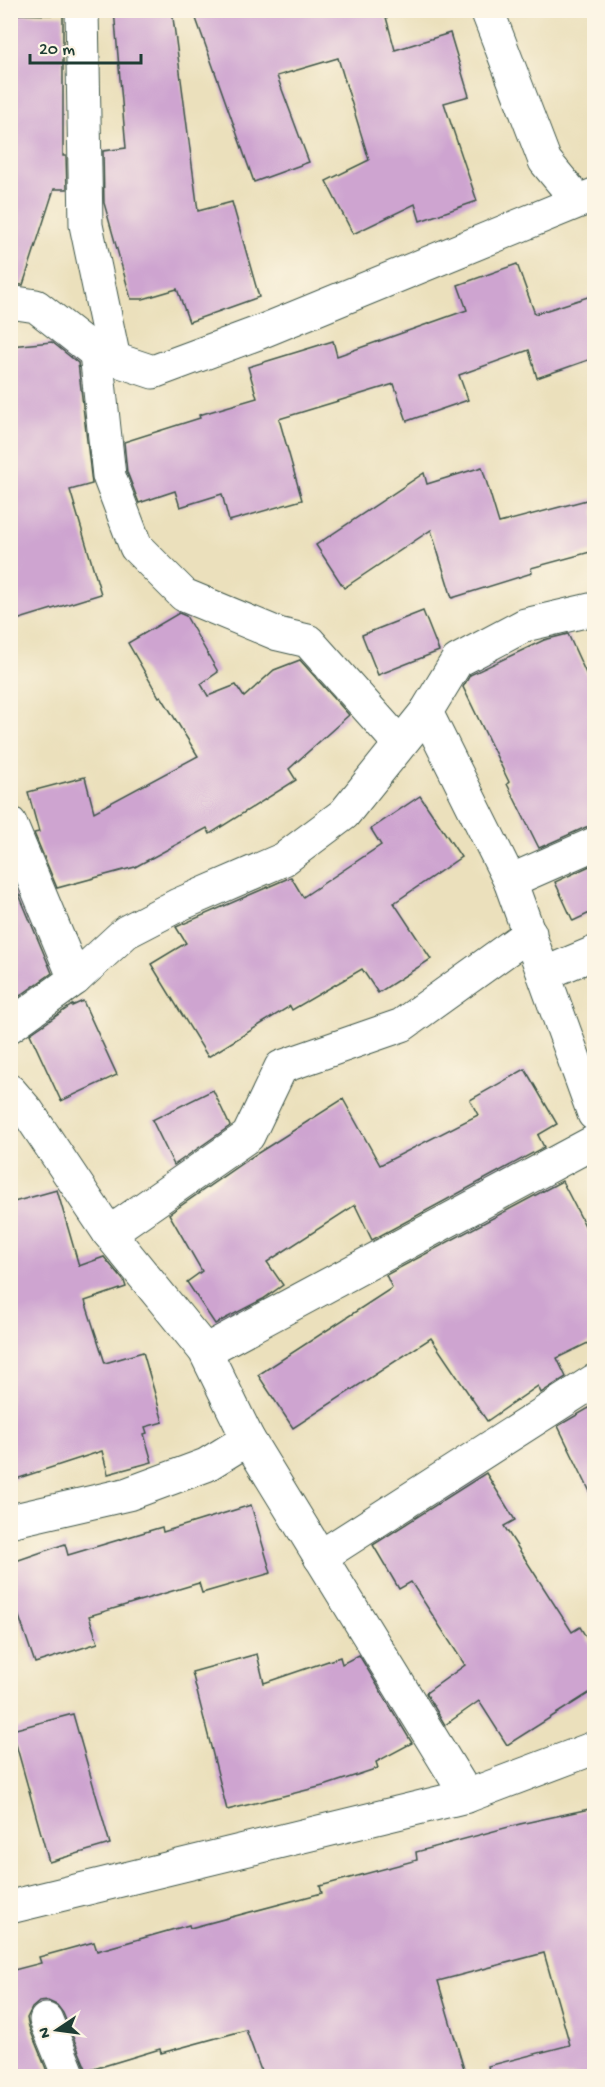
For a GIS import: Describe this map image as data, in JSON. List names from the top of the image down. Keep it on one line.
{"scale_bar":"20 m","north":"left"}
